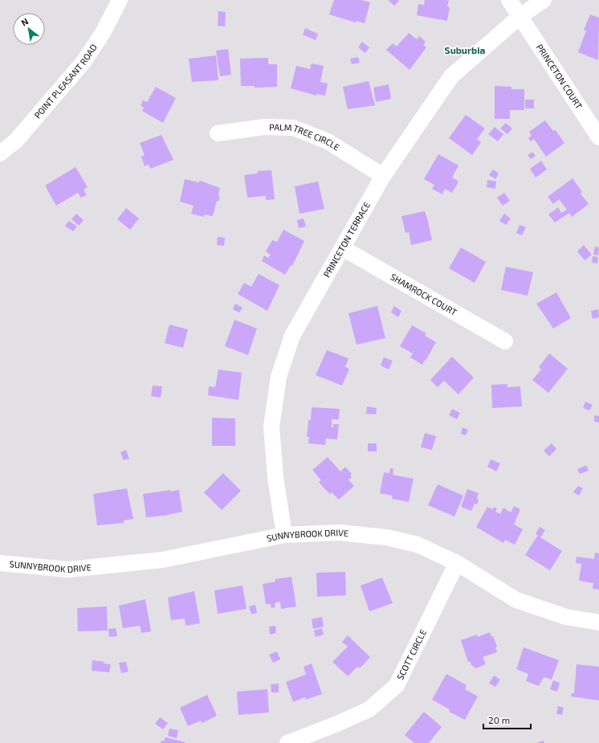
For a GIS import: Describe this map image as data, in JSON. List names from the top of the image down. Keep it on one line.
{"streets":{"street":["PRINCETON COURT","POINT PLEASANT ROAD","PALM TREE CIRCLE","PRINCETON TERRACE","SHAMROCK COURT","SUNNYBROOK DRIVE","SCOTT CIRCLE"]},"crossings":[["PRINCETON COURT","PRINCETON TERRACE"],["PALM TREE CIRCLE","PRINCETON TERRACE"],["PRINCETON TERRACE","SHAMROCK COURT"],["PRINCETON TERRACE","SUNNYBROOK DRIVE"],["SUNNYBROOK DRIVE","SCOTT CIRCLE"]],"districts":["Suburbia"],"scale_bar":"20 m","north":"top left"}
